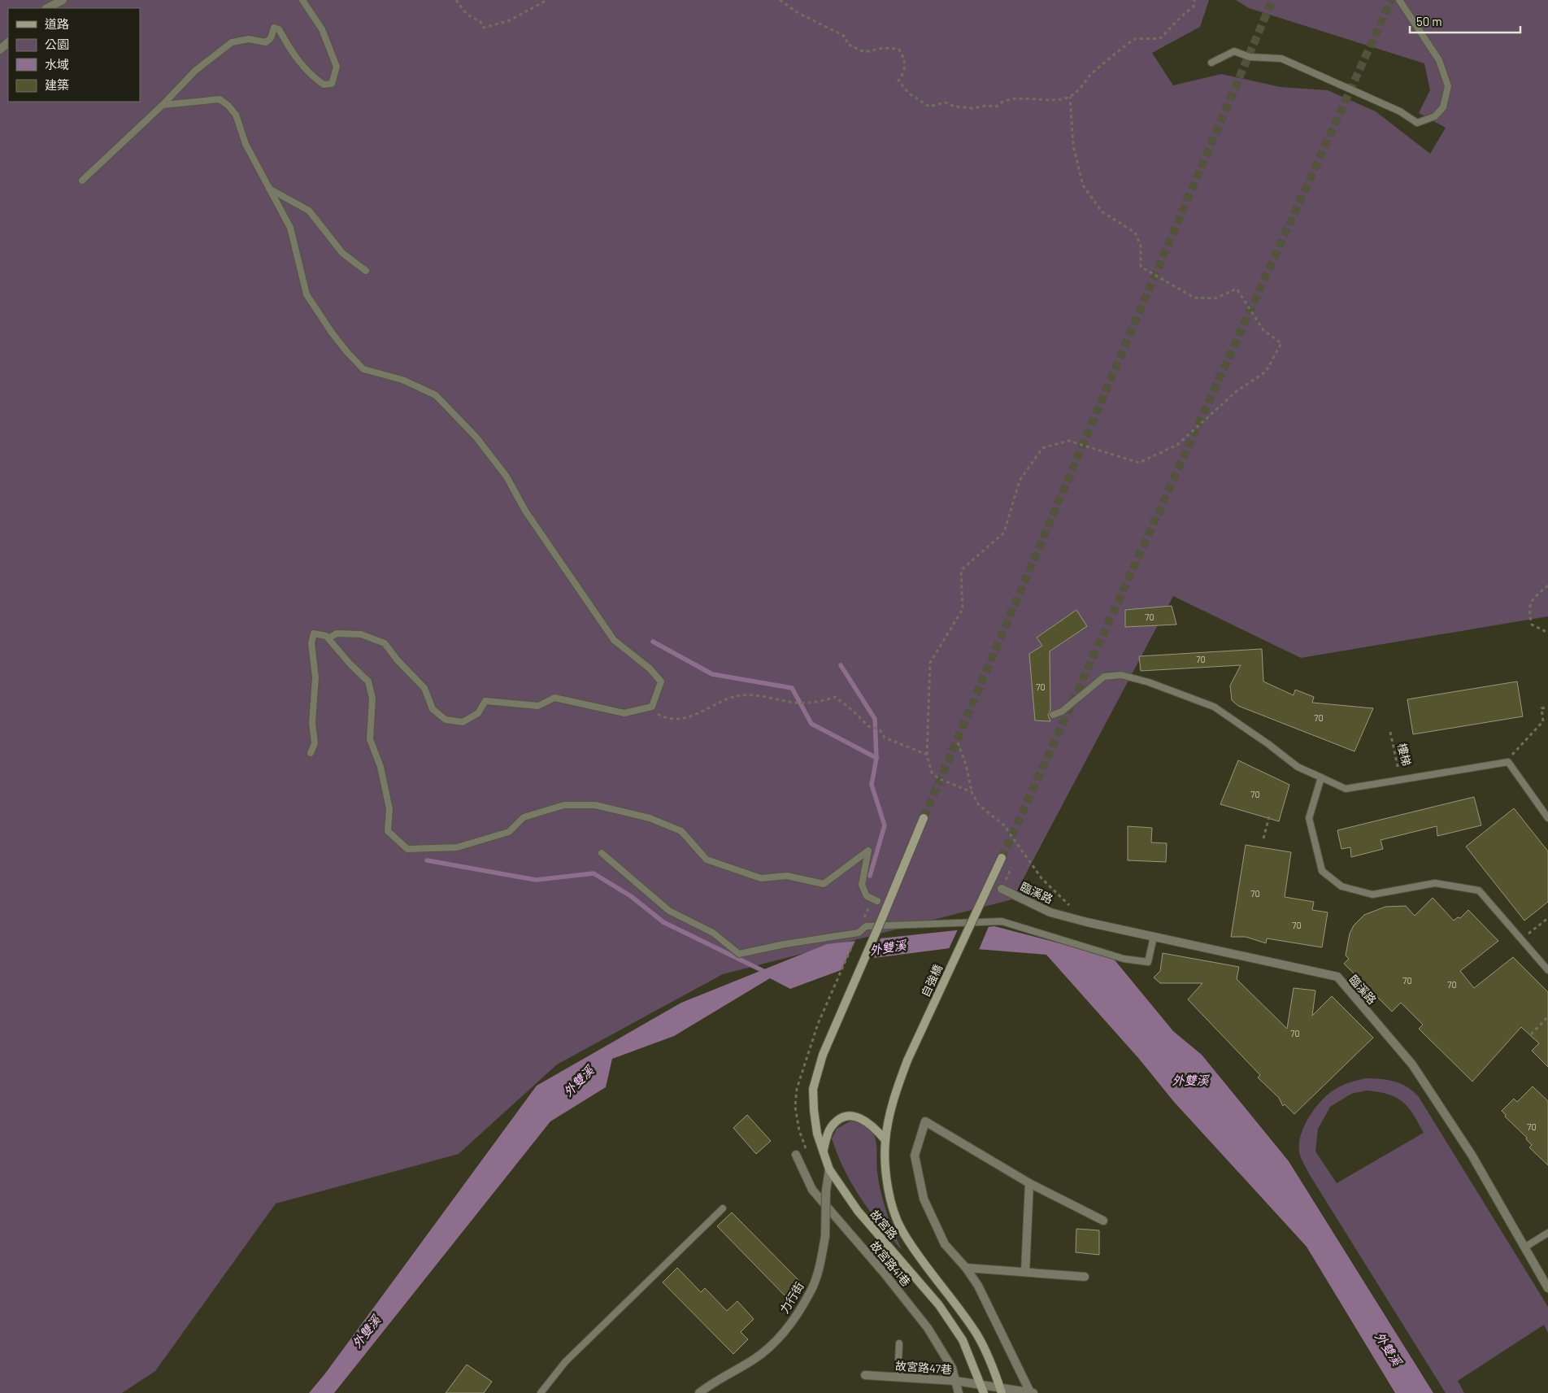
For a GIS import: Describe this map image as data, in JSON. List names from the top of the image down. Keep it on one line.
{"streets":{"main road":["自強橋","故宮路"],"street":["臨溪路","故宮路41巷","力行街","故宮路47巷"],"path":["樓梯"]},"crossings":[["自強橋","故宮路"],["故宮路","力行街"],["故宮路","故宮路47巷"],["故宮路41巷","故宮路47巷"]],"water":["外雙溪"],"house_numbers":["70","70","70","70","70","70","70","70","70","70","70"],"legend":["道路","公園","水域","建築"],"scale_bar":"50 m"}
